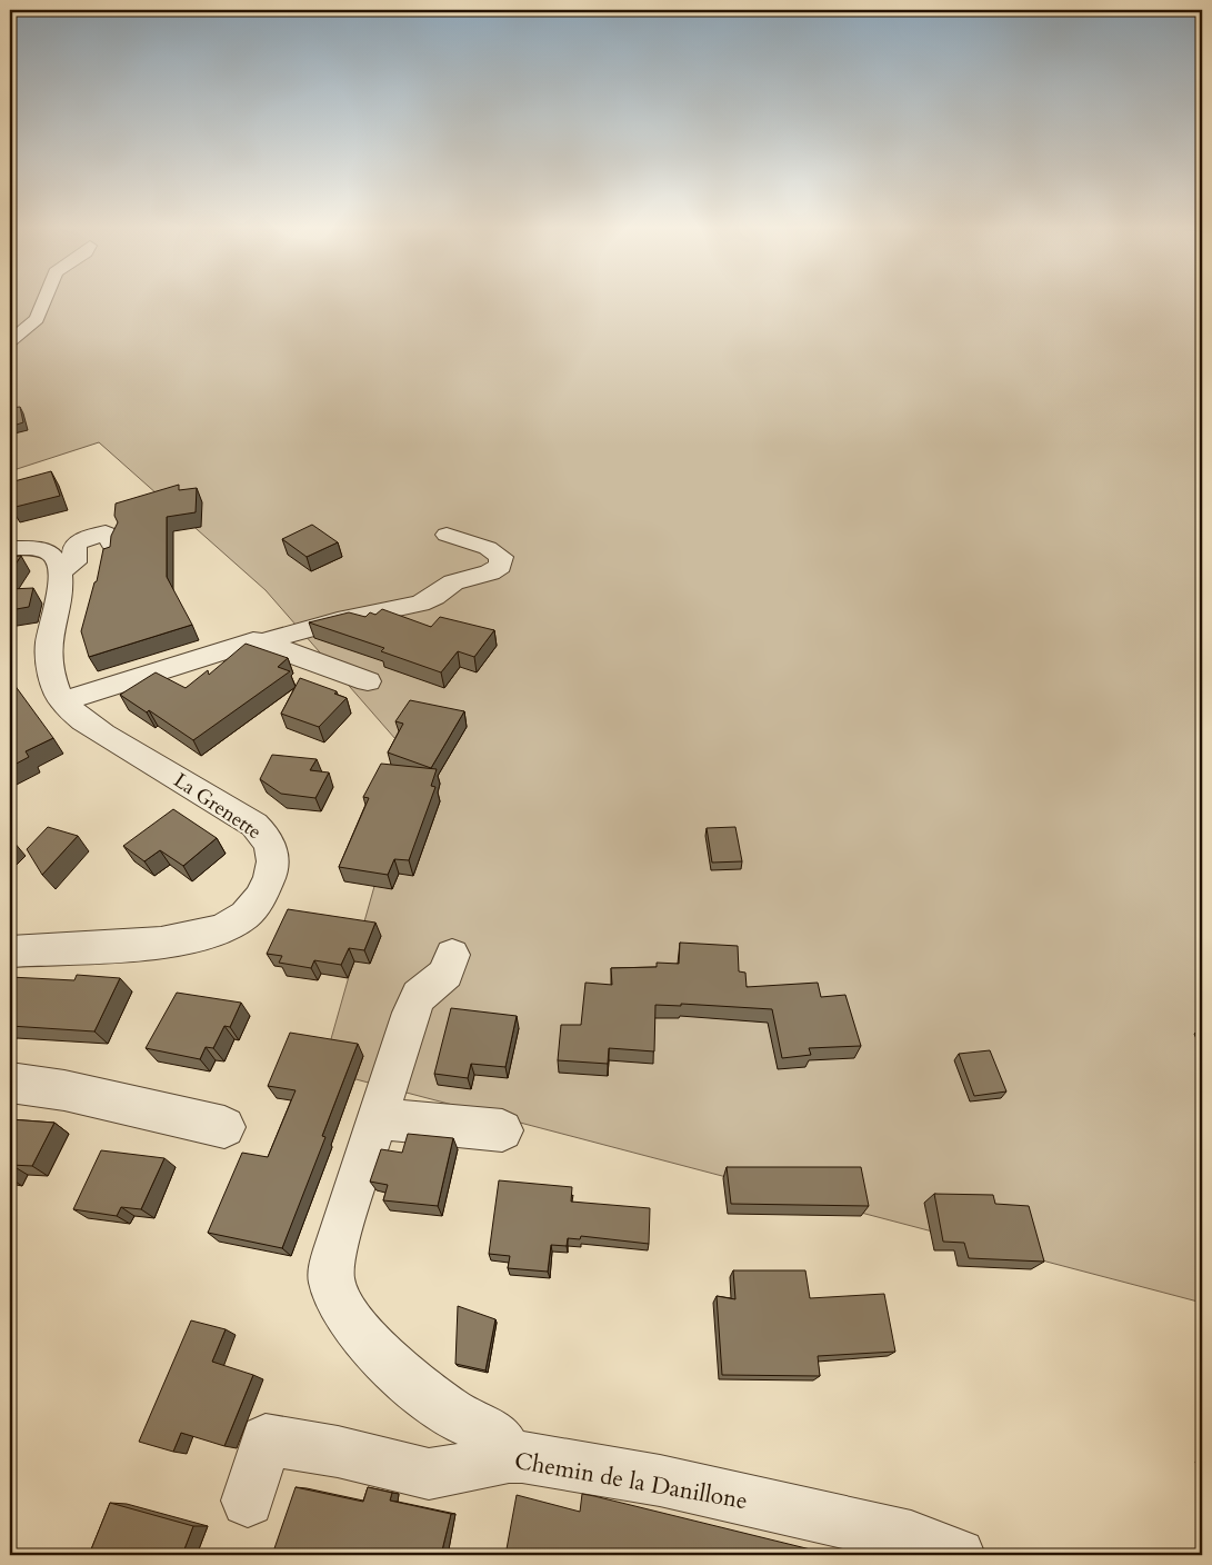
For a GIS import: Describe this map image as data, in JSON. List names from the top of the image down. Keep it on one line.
{"streets":{"street":["La Grenette","Chemin de la Danillone"]}}
